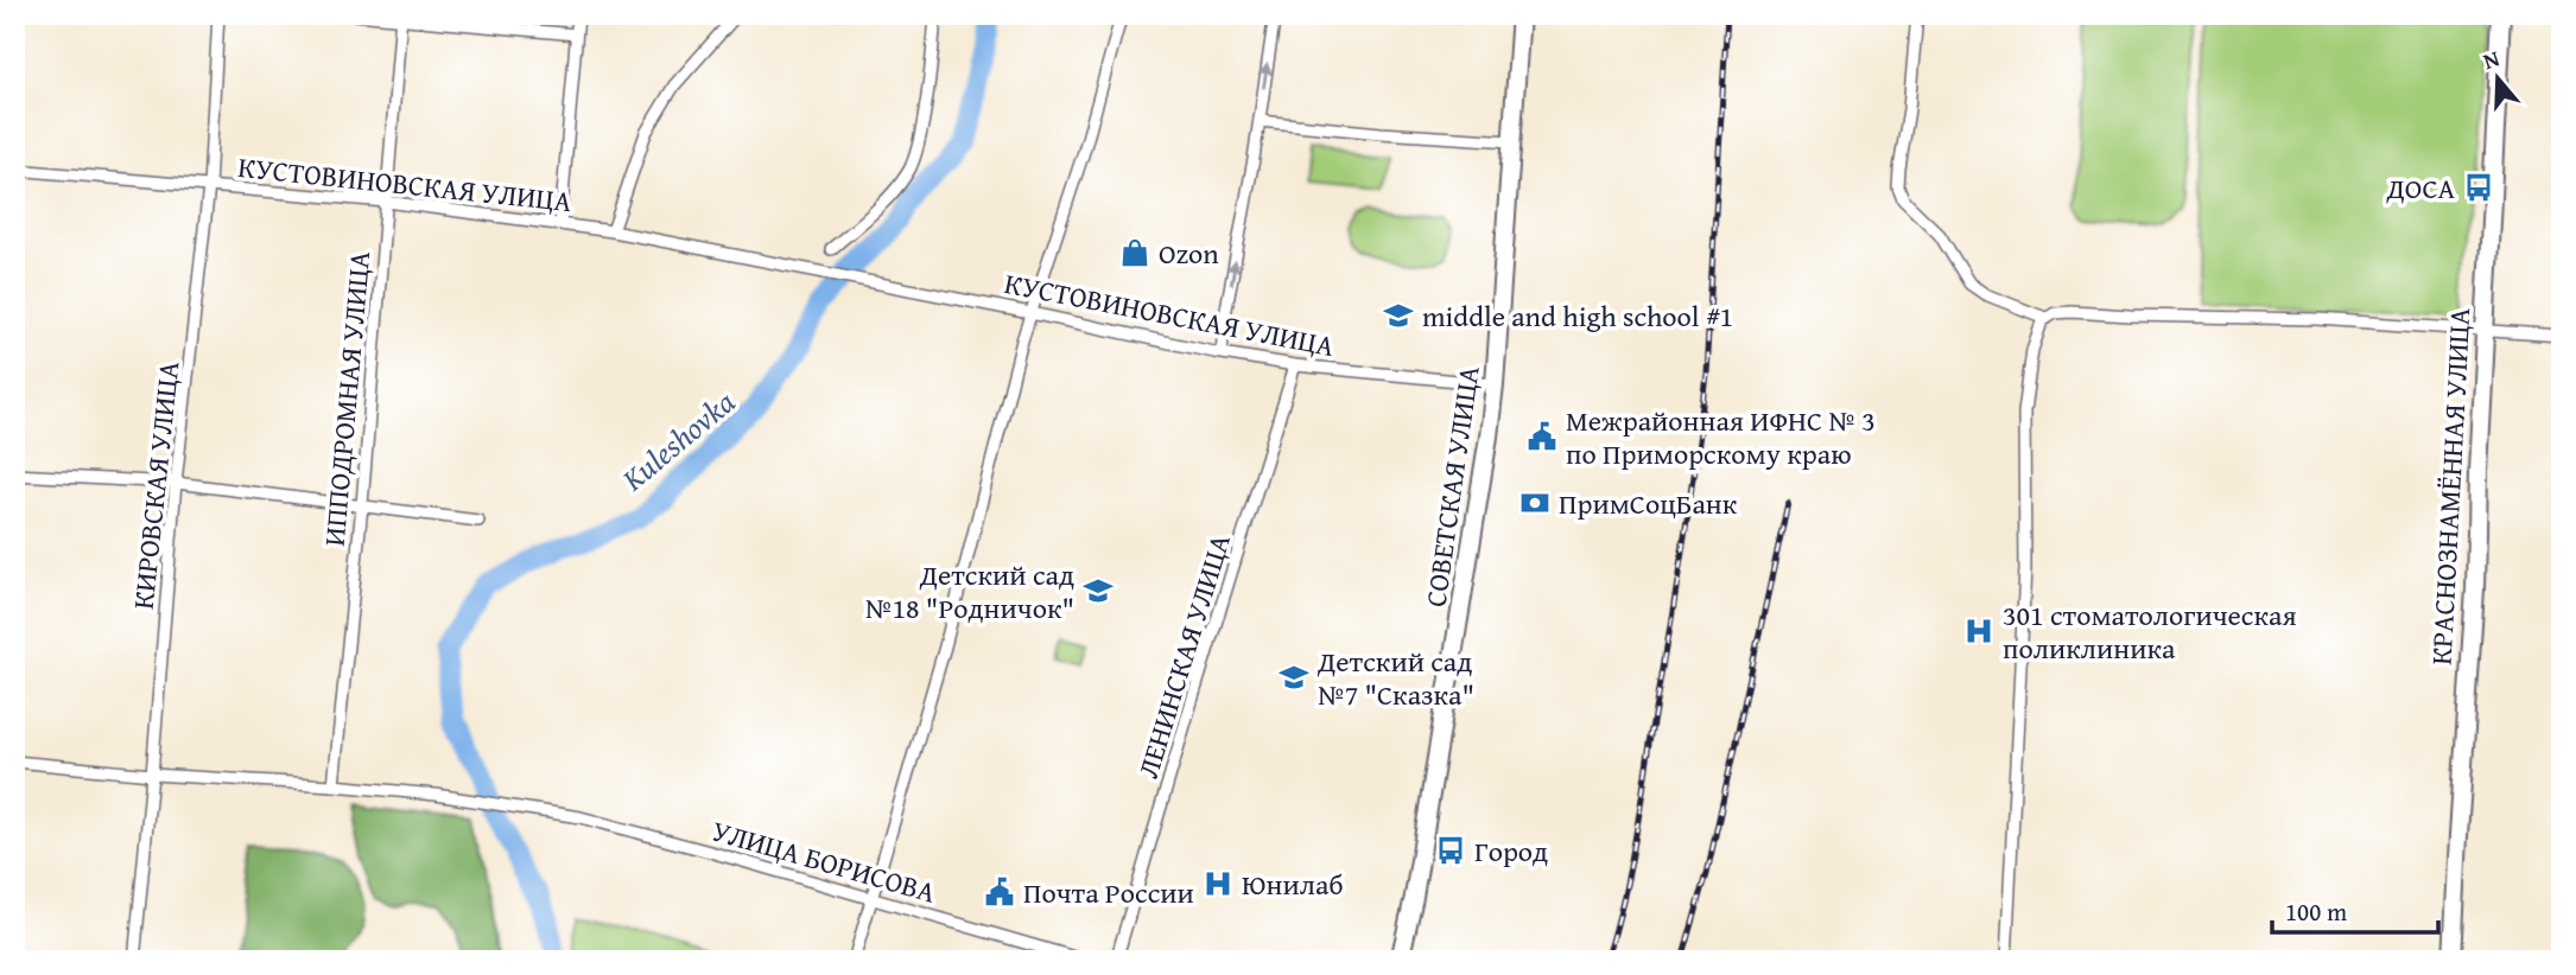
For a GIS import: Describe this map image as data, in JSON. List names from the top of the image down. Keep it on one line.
{"streets":{"main road":["СОВЕТСКАЯ УЛИЦА","КРАСНОЗНАМЁННАЯ УЛИЦА"],"street":["КУСТОВИНОВСКАЯ УЛИЦА","ИППОДРОМНАЯ УЛИЦА","КИРОВСКАЯ УЛИЦА","ЛЕНИНСКАЯ УЛИЦА","УЛИЦА БОРИСОВА"]},"crossings":[["КУСТОВИНОВСКАЯ УЛИЦА","ИППОДРОМНАЯ УЛИЦА"],["КУСТОВИНОВСКАЯ УЛИЦА","КИРОВСКАЯ УЛИЦА"],["КУСТОВИНОВСКАЯ УЛИЦА","СОВЕТСКАЯ УЛИЦА"],["КУСТОВИНОВСКАЯ УЛИЦА","ЛЕНИНСКАЯ УЛИЦА"],["ИППОДРОМНАЯ УЛИЦА","УЛИЦА БОРИСОВА"]],"water":["Kuleshovka"],"places":{"bus stop":["ДОСА","Город"],"shop":["Ozon"],"school or university":["middle and high school #1","Детский сад №18 \"Родничок\"","Детский сад №7 \"Сказка\""],"public building":["Межрайонная ИФНС № 3 по Приморскому краю","Почта России"],"bank":["ПримСоцБанк"],"hospital":["301 стоматологическая поликлиника","Юнилаб"]},"scale_bar":"100 m","north":"top"}
